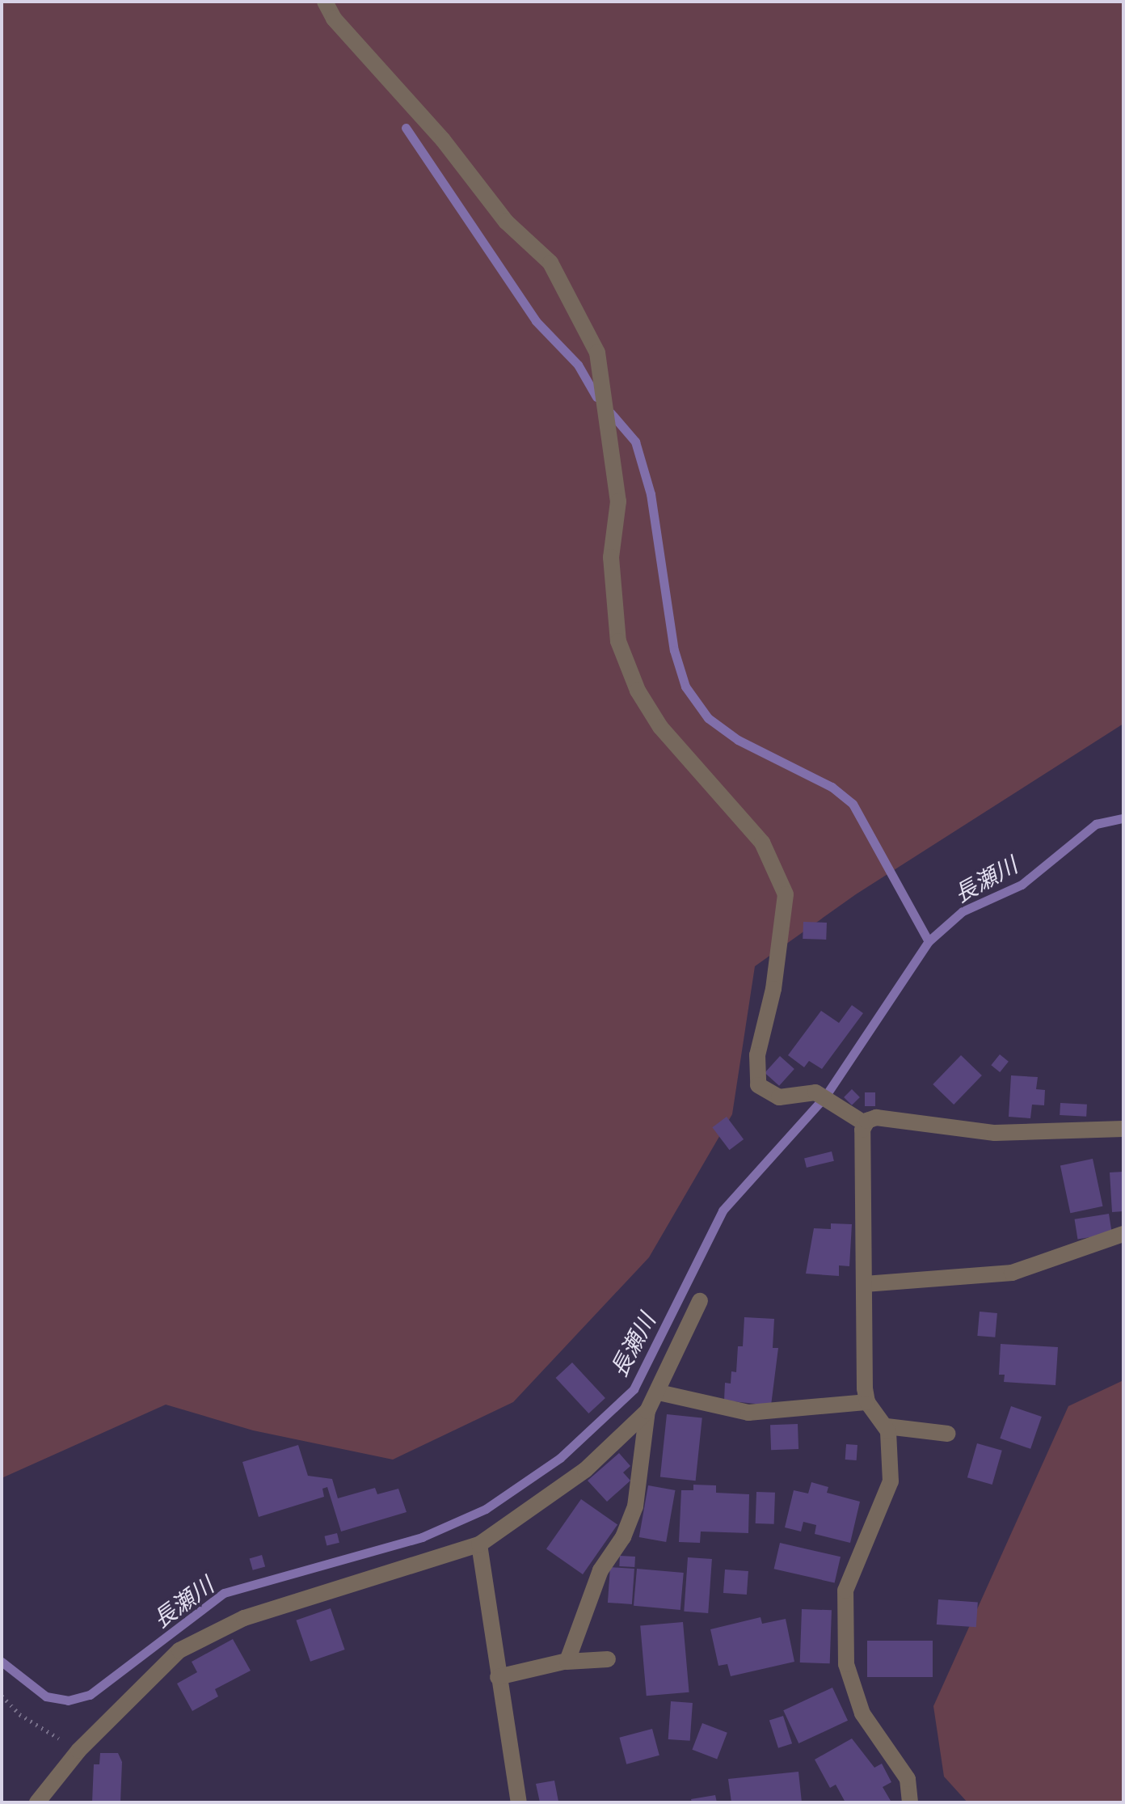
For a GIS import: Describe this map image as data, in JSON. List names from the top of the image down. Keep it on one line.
{"water":["長瀬川"]}
